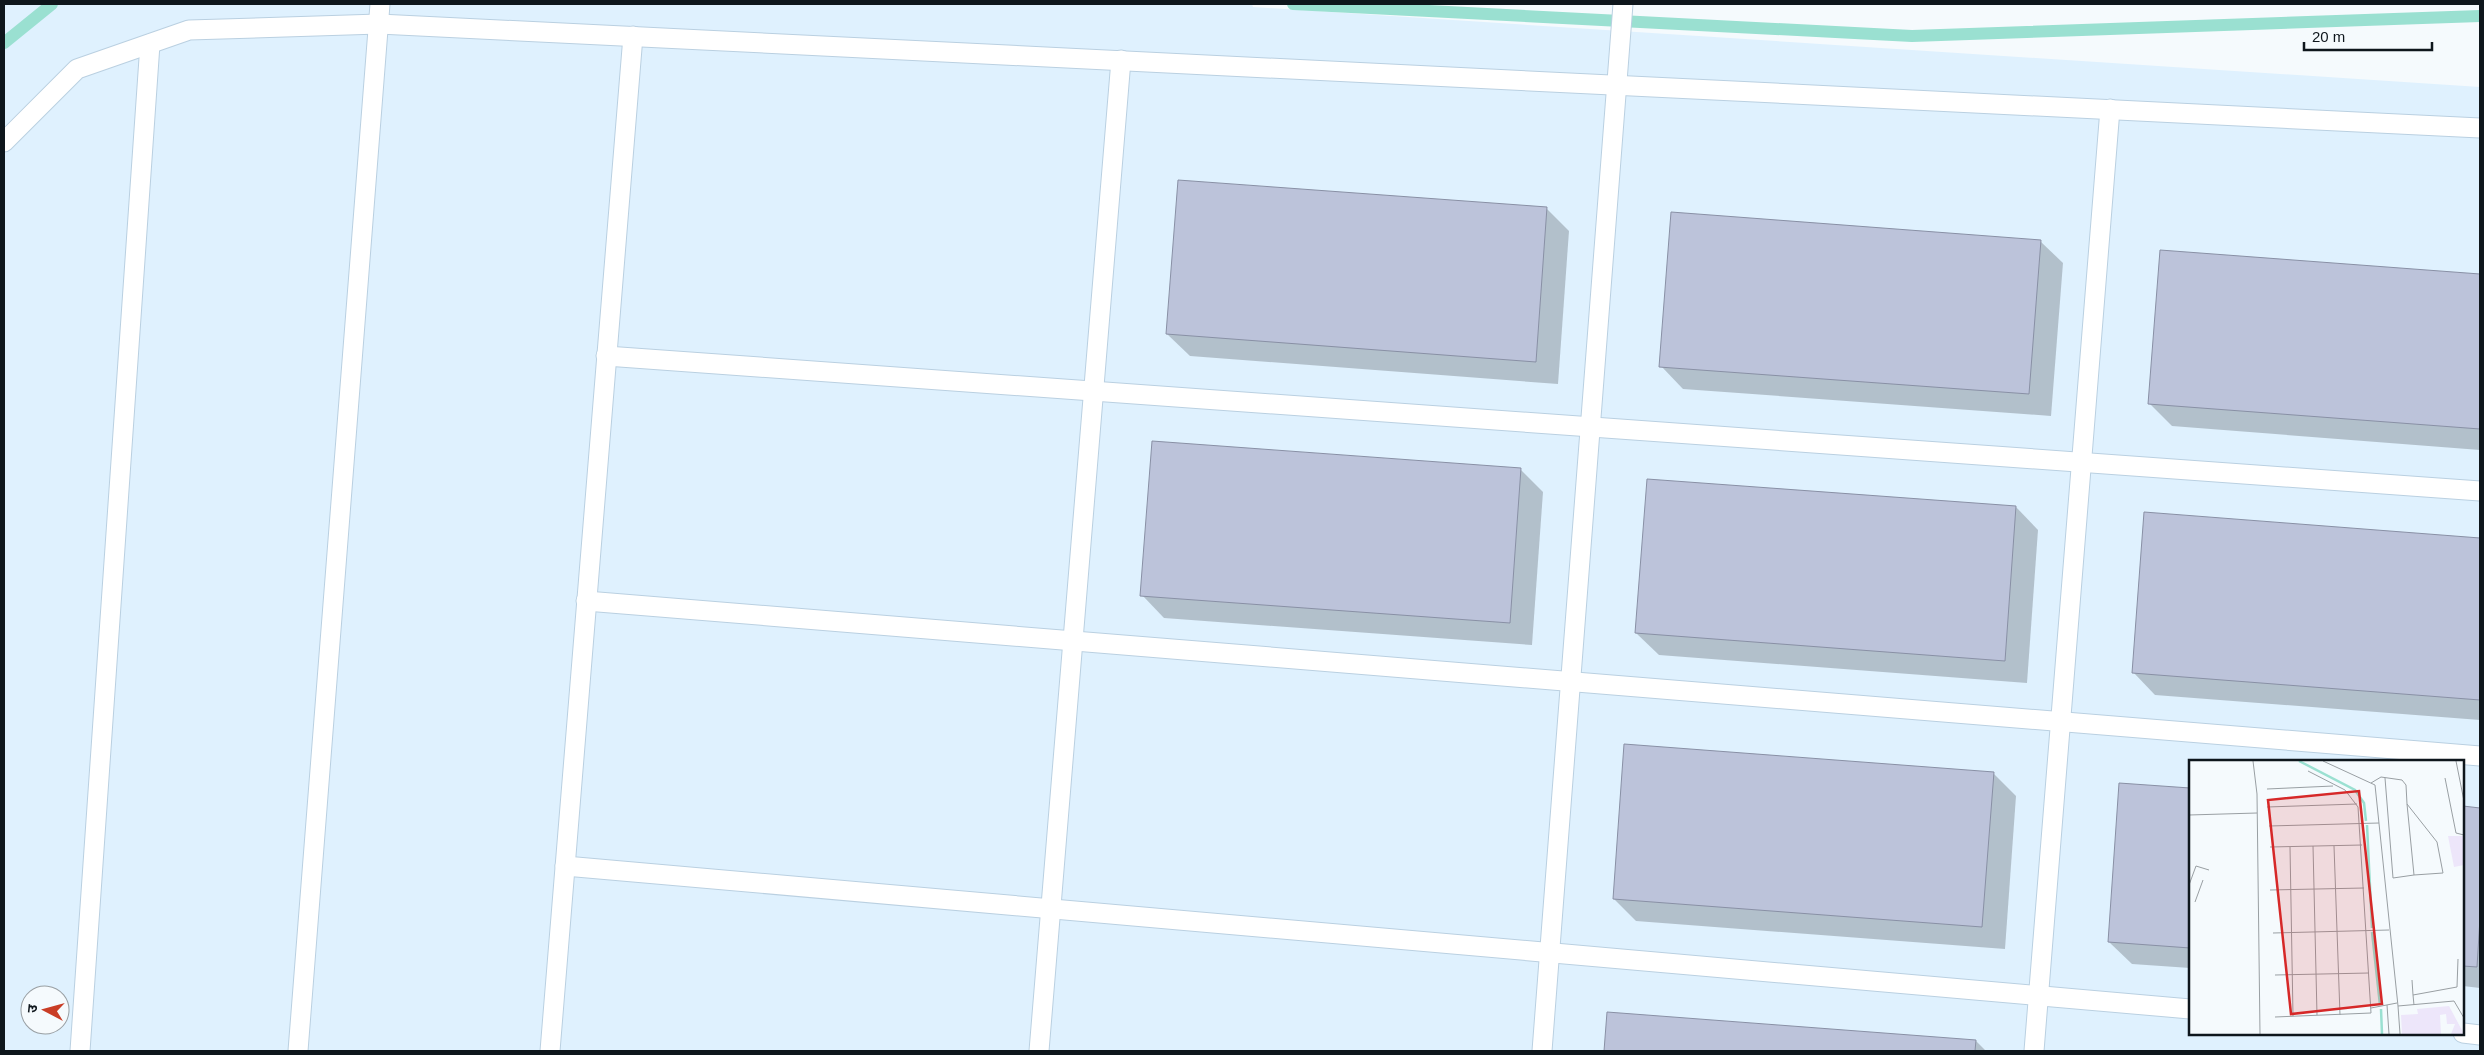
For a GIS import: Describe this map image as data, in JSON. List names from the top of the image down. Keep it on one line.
{"scale_bar":"20 m","north":"left"}
